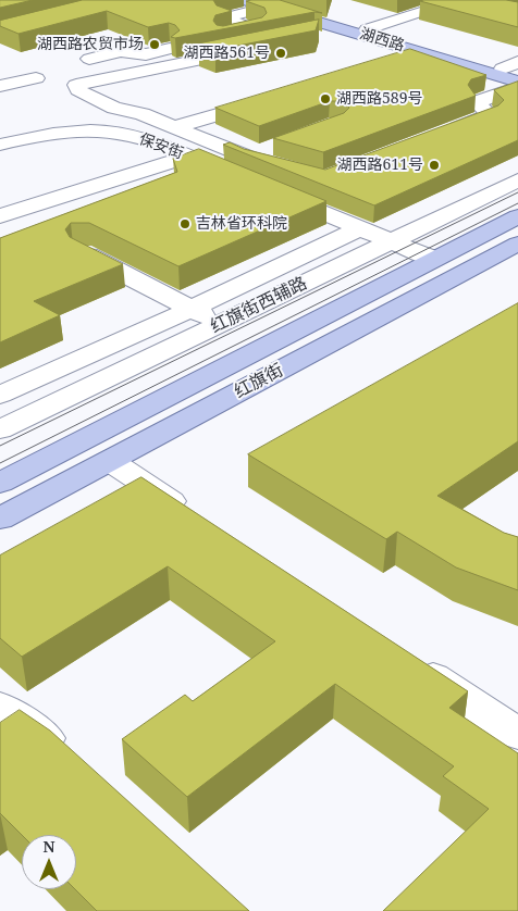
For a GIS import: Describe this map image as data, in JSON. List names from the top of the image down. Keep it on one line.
{"streets":{"main road":["湖西路","红旗街"],"street":["保安街","红旗街西辅路"]},"places":["湖西路农贸市场","湖西路561号","湖西路589号","湖西路611号","吉林省环科院"],"north":"top"}
